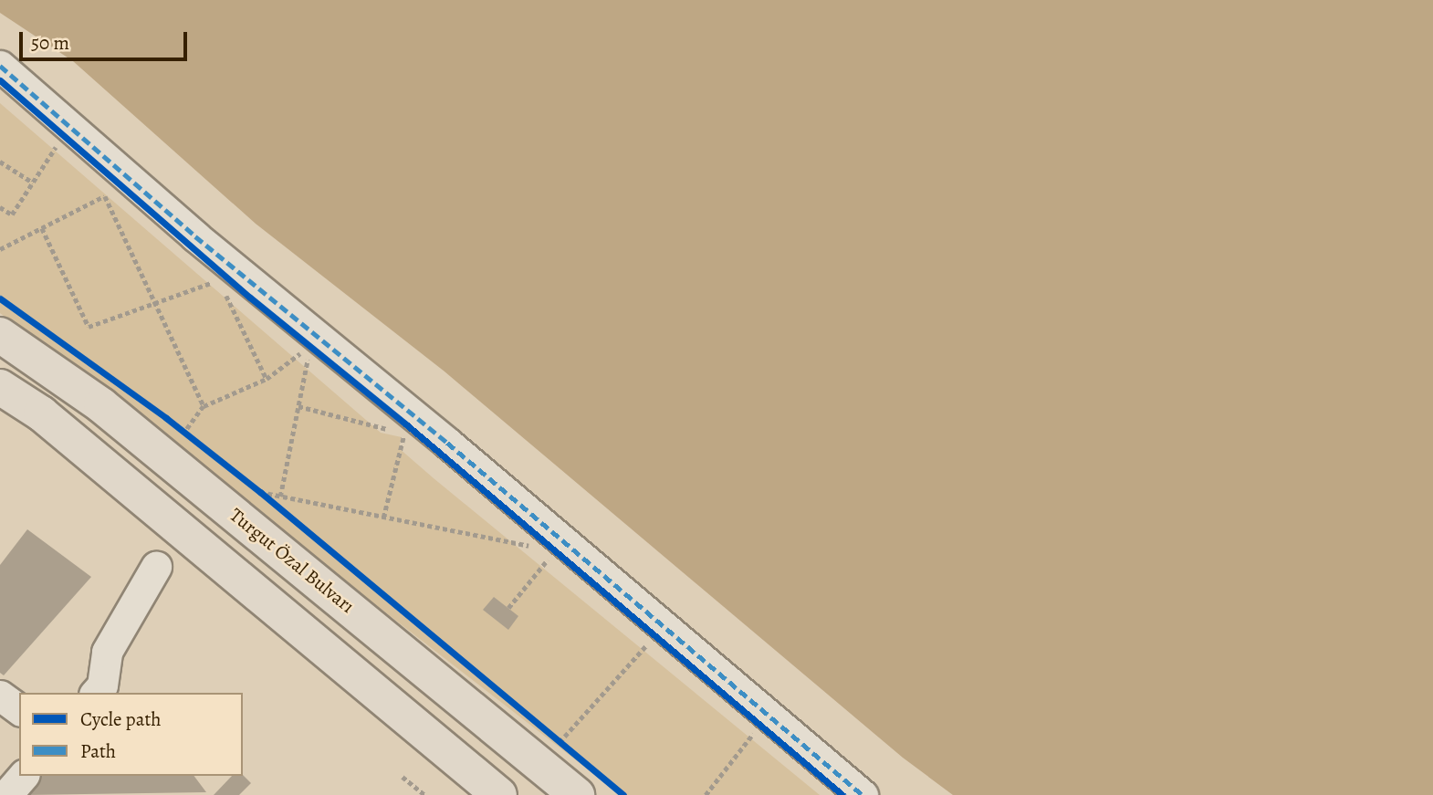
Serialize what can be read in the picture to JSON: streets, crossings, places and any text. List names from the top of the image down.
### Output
{
  "streets": {
    "highway": ["Turgut Özal Bulvarı"]
  },
  "legend": ["Cycle path", "Path"],
  "scale_bar": "50 m"
}
